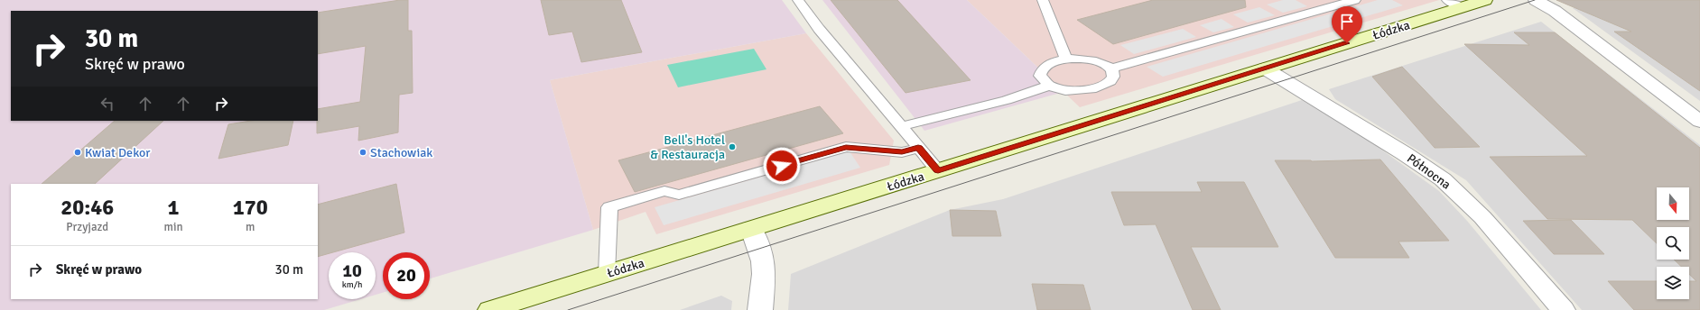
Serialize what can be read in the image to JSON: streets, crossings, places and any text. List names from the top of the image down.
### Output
{
  "streets": {
    "main road": ["Łódzka"],
    "street": ["Północna"]
  },
  "crossings": [
    ["Łódzka", "Północna"]
  ],
  "places": ["Bell's Hotel & Restauracja", "Kwiat Dekor", "Stachowiak"],
  "north": "bottom",
  "page": {
    "turn": ["30 m", "Skręć w prawo"],
    "eta": [
      "20:46",
      "Przyjazd",
      "1",
      "min",
      "170",
      "m"
    ],
    "list": [
      {
        "name": "Skręć w prawo",
        "value": "30 m"
      }
    ],
    "speed": "10 km/h",
    "limit": "20"
  }
}
